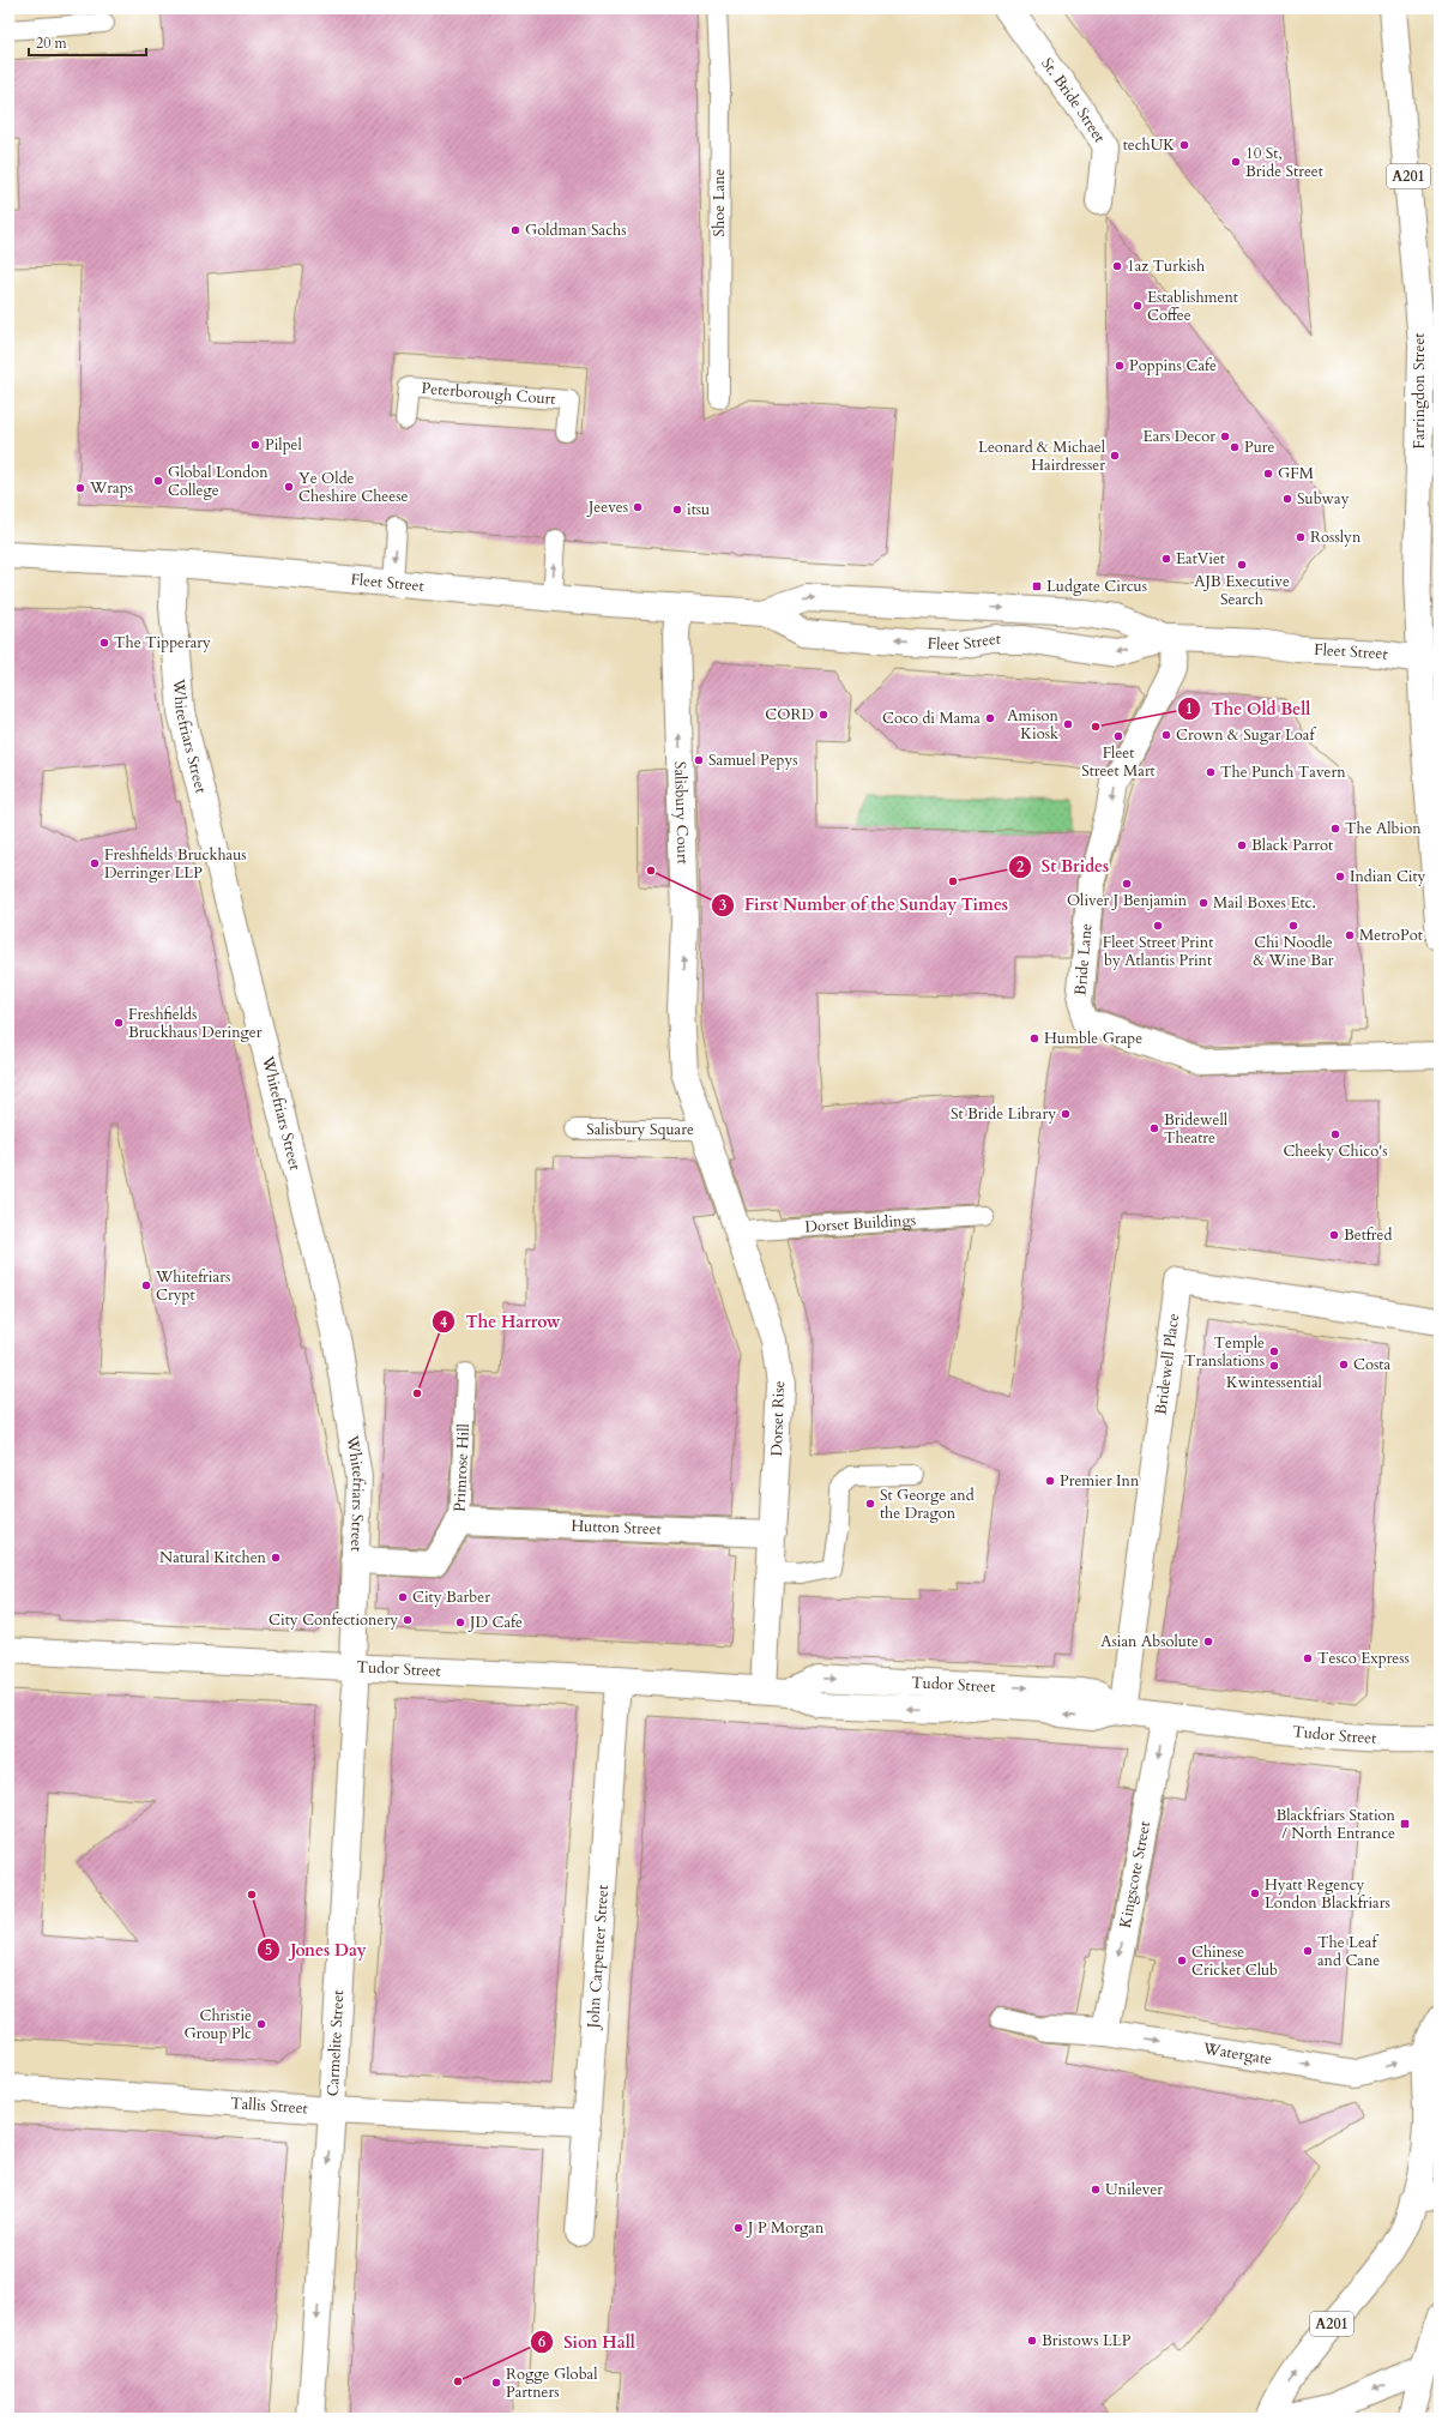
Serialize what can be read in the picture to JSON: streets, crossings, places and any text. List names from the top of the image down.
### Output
{
  "streets": {
    "street": [
      "St. Bride Street",
      "A201",
      "Farringdon Street",
      "Fleet Street",
      "Whitefriars Street",
      "Salisbury Court",
      "Bride Lane",
      "Bridewell Place",
      "Dorset Rise",
      "Primrose Hill",
      "Hutton Street",
      "Tudor Street",
      "Kingscote Street",
      "John Carpenter Street",
      "Carmelite Street",
      "Watergate",
      "Tallis Street"
    ],
    "lane": [
      "Shoe Lane",
      "Peterborough Court",
      "Salisbury Square",
      "Dorset Buildings"
    ]
  },
  "crossings": [
    ["A201", "Farringdon Street"],
    ["A201", "Fleet Street"],
    ["A201", "Watergate"],
    ["Farringdon Street", "Fleet Street"],
    ["Fleet Street", "Whitefriars Street"],
    ["Fleet Street", "Salisbury Court"],
    ["Fleet Street", "Bride Lane"],
    ["Whitefriars Street", "Primrose Hill"],
    ["Whitefriars Street", "Tudor Street"],
    ["Whitefriars Street", "Carmelite Street"],
    ["Salisbury Court", "Salisbury Square"],
    ["Salisbury Court", "Dorset Rise"],
    ["Salisbury Square", "Dorset Rise"],
    ["Dorset Buildings", "Dorset Rise"],
    ["Bridewell Place", "Tudor Street"],
    ["Dorset Rise", "Hutton Street"],
    ["Dorset Rise", "Tudor Street"],
    ["Primrose Hill", "Hutton Street"],
    ["Tudor Street", "Kingscote Street"],
    ["Tudor Street", "John Carpenter Street"],
    ["Tudor Street", "Carmelite Street"],
    ["Kingscote Street", "Watergate"],
    ["John Carpenter Street", "Tallis Street"],
    ["Carmelite Street", "Tallis Street"]
  ],
  "one_way": [
    "Salisbury Court",
    "Kingscote Street",
    "Carmelite Street",
    "Watergate"
  ],
  "places": {
    "other": [
      "techUK",
      "10 St, Bride Street",
      "Goldman Sachs",
      "1az Turkish",
      "Establishment Coffee",
      "Poppins Cafe",
      "Ears Decor",
      "Pilpel",
      "Pure",
      "Leonard & Michael Hairdresser",
      "GFM",
      "Global London College",
      "Ye Olde Cheshire Cheese",
      "Wraps",
      "Subway",
      "Jeeves",
      "itsu",
      "Rosslyn",
      "EatViet",
      "AJB Executive Search",
      "The Tipperary",
      "CORD",
      "Coco di Mama",
      "Amison Kiosk",
      "The Old Bell",
      "Crown & Sugar Loaf",
      "Fleet Street Mart",
      "Samuel Pepys",
      "The Punch Tavern",
      "The Albion",
      "Black Parrot",
      "Freshfields Bruckhaus Derringer LLP",
      "First Number of the Sunday Times",
      "Indian City",
      "St Brides",
      "Oliver J Benjamin",
      "Mail Boxes Etc.",
      "Fleet Street Print by Atlantis Print",
      "Chi Noodle & Wine Bar",
      "MetroPot",
      "Freshfields Bruckhaus Deringer",
      "Humble Grape",
      "St Bride Library",
      "Bridewell Theatre",
      "Cheeky Chico's",
      "Betfred",
      "Whitefriars Crypt",
      "Temple Translations",
      "Costa",
      "Kwintessential",
      "The Harrow",
      "Premier Inn",
      "St George and the Dragon",
      "Natural Kitchen",
      "City Barber",
      "City Confectionery",
      "JD Cafe",
      "Asian Absolute",
      "Tesco Express",
      "Hyatt Regency London Blackfriars",
      "Jones Day",
      "The Leaf and Cane",
      "Chinese Cricket Club",
      "Christie Group Plc",
      "Unilever",
      "J P Morgan",
      "Bristows LLP",
      "Sion Hall",
      "Rogge Global Partners"
    ],
    "transit": ["Ludgate Circus", "Blackfriars Station / North Entrance"]
  },
  "scale_bar": "20 m"
}
